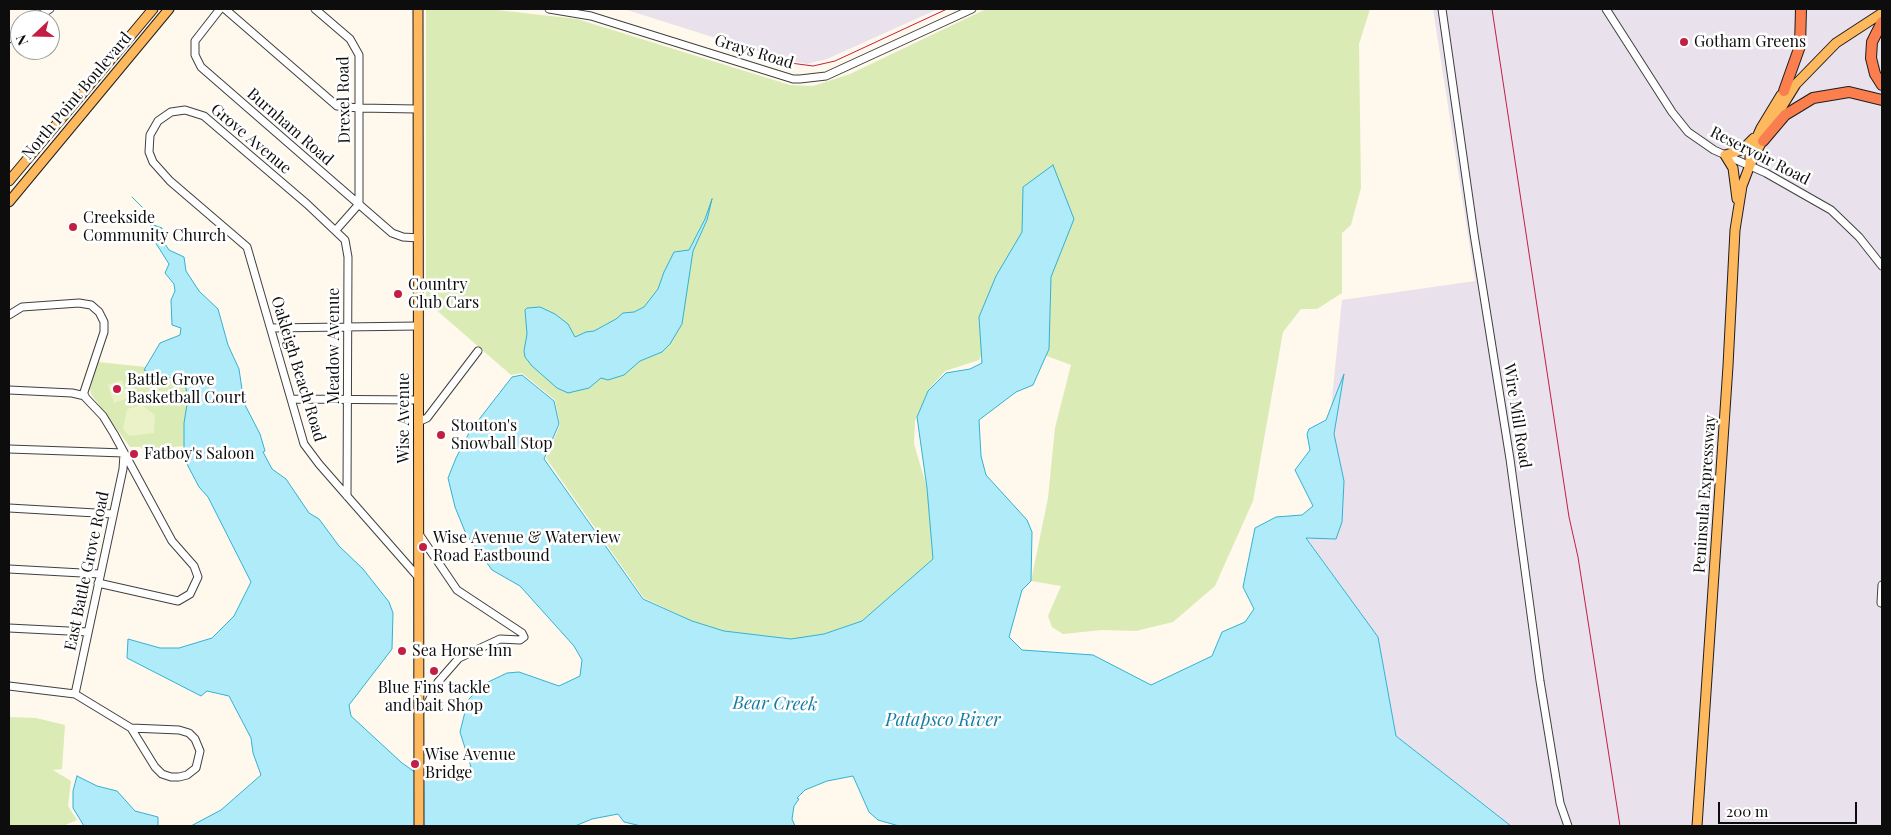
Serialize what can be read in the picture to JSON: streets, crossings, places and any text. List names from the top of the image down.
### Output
{
  "streets": {
    "main road": ["North Point Boulevard", "Wise Avenue", "Peninsula Expressway"],
    "street": [
      "Grays Road",
      "Drexel Road",
      "Burnham Road",
      "Grove Avenue",
      "Reservoir Road",
      "Meadow Avenue",
      "Oakleigh Beach Road",
      "Wire Mill Road",
      "East Battle Grove Road"
    ]
  },
  "crossings": [
    ["Drexel Road", "Burnham Road"],
    ["Burnham Road", "Wise Avenue"],
    ["Grove Avenue", "Meadow Avenue"],
    ["Grove Avenue", "Oakleigh Beach Road"],
    ["Reservoir Road", "Peninsula Expressway"],
    ["Meadow Avenue", "Oakleigh Beach Road"],
    ["Oakleigh Beach Road", "Wise Avenue"]
  ],
  "water": ["Bear Creek", "Patapsco River"],
  "places": [
    "Gotham Greens",
    "Creekside Community Church",
    "Country Club Cars",
    "Battle Grove Basketball Court",
    "Stouton's Snowball Stop",
    "Fatboy's Saloon",
    "Wise Avenue & Waterview Road Eastbound",
    "Sea Horse Inn",
    "Blue Fins tackle and bait Shop",
    "Wise Avenue Bridge"
  ],
  "scale_bar": "200 m",
  "north": "left"
}
